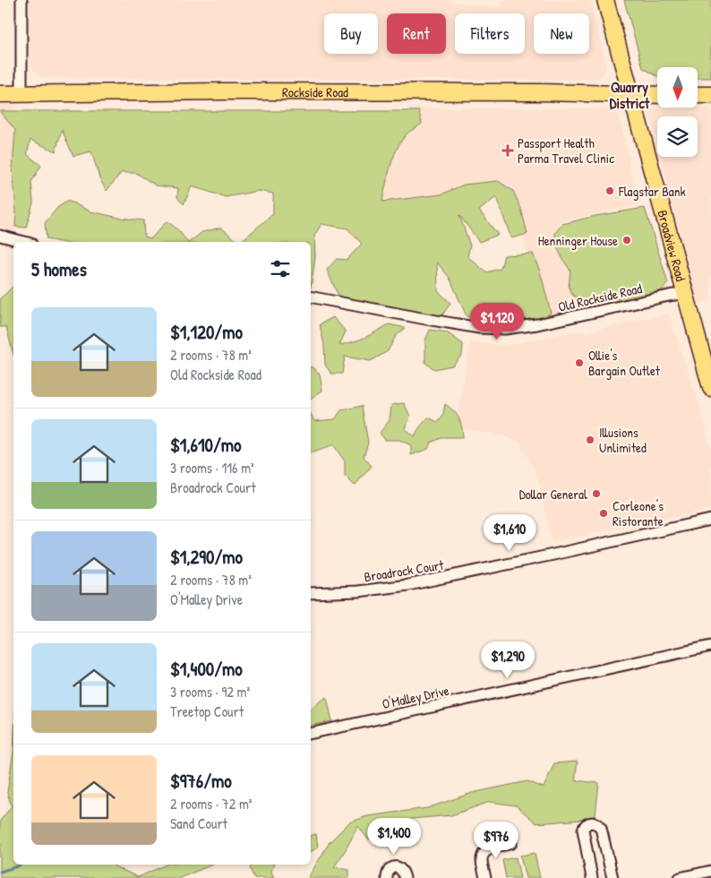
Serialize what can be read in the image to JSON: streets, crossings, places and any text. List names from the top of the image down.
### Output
{
  "streets": {
    "main road": ["Rockside Road", "Broadview Road"],
    "street": ["Old Rockside Road", "Broadrock Court", "O'Malley Drive"]
  },
  "crossings": [
    ["Rockside Road", "Broadview Road"],
    ["Broadview Road", "Old Rockside Road"]
  ],
  "districts": ["Quarry District"],
  "places": {
    "health": ["Passport Health Parma Travel Clinic"],
    "other": [
      "Flagstar Bank",
      "Henninger House",
      "Ollie's Bargain Outlet",
      "Illusions Unlimited",
      "Dollar General",
      "Corleone's Ristorante"
    ]
  },
  "north": "bottom",
  "page": {
    "chip": [
      "Buy",
      "Rent",
      "Filters",
      "New"
    ],
    "heading": "5 homes",
    "list": [
      {
        "name": "$1,120/mo",
        "note": "2 rooms · 78 m² · Old Rockside Road"
      },
      {
        "name": "$1,610/mo",
        "note": "3 rooms · 116 m² · Broadrock Court"
      },
      {
        "name": "$1,290/mo",
        "note": "2 rooms · 78 m² · O'Malley Drive"
      },
      {
        "name": "$1,400/mo",
        "note": "3 rooms · 92 m² · Treetop Court"
      },
      {
        "name": "$976/mo",
        "note": "2 rooms · 72 m² · Sand Court"
      }
    ],
    "price": [
      "$1,120",
      "$1,610",
      "$1,290",
      "$1,400",
      "$976"
    ]
  }
}
